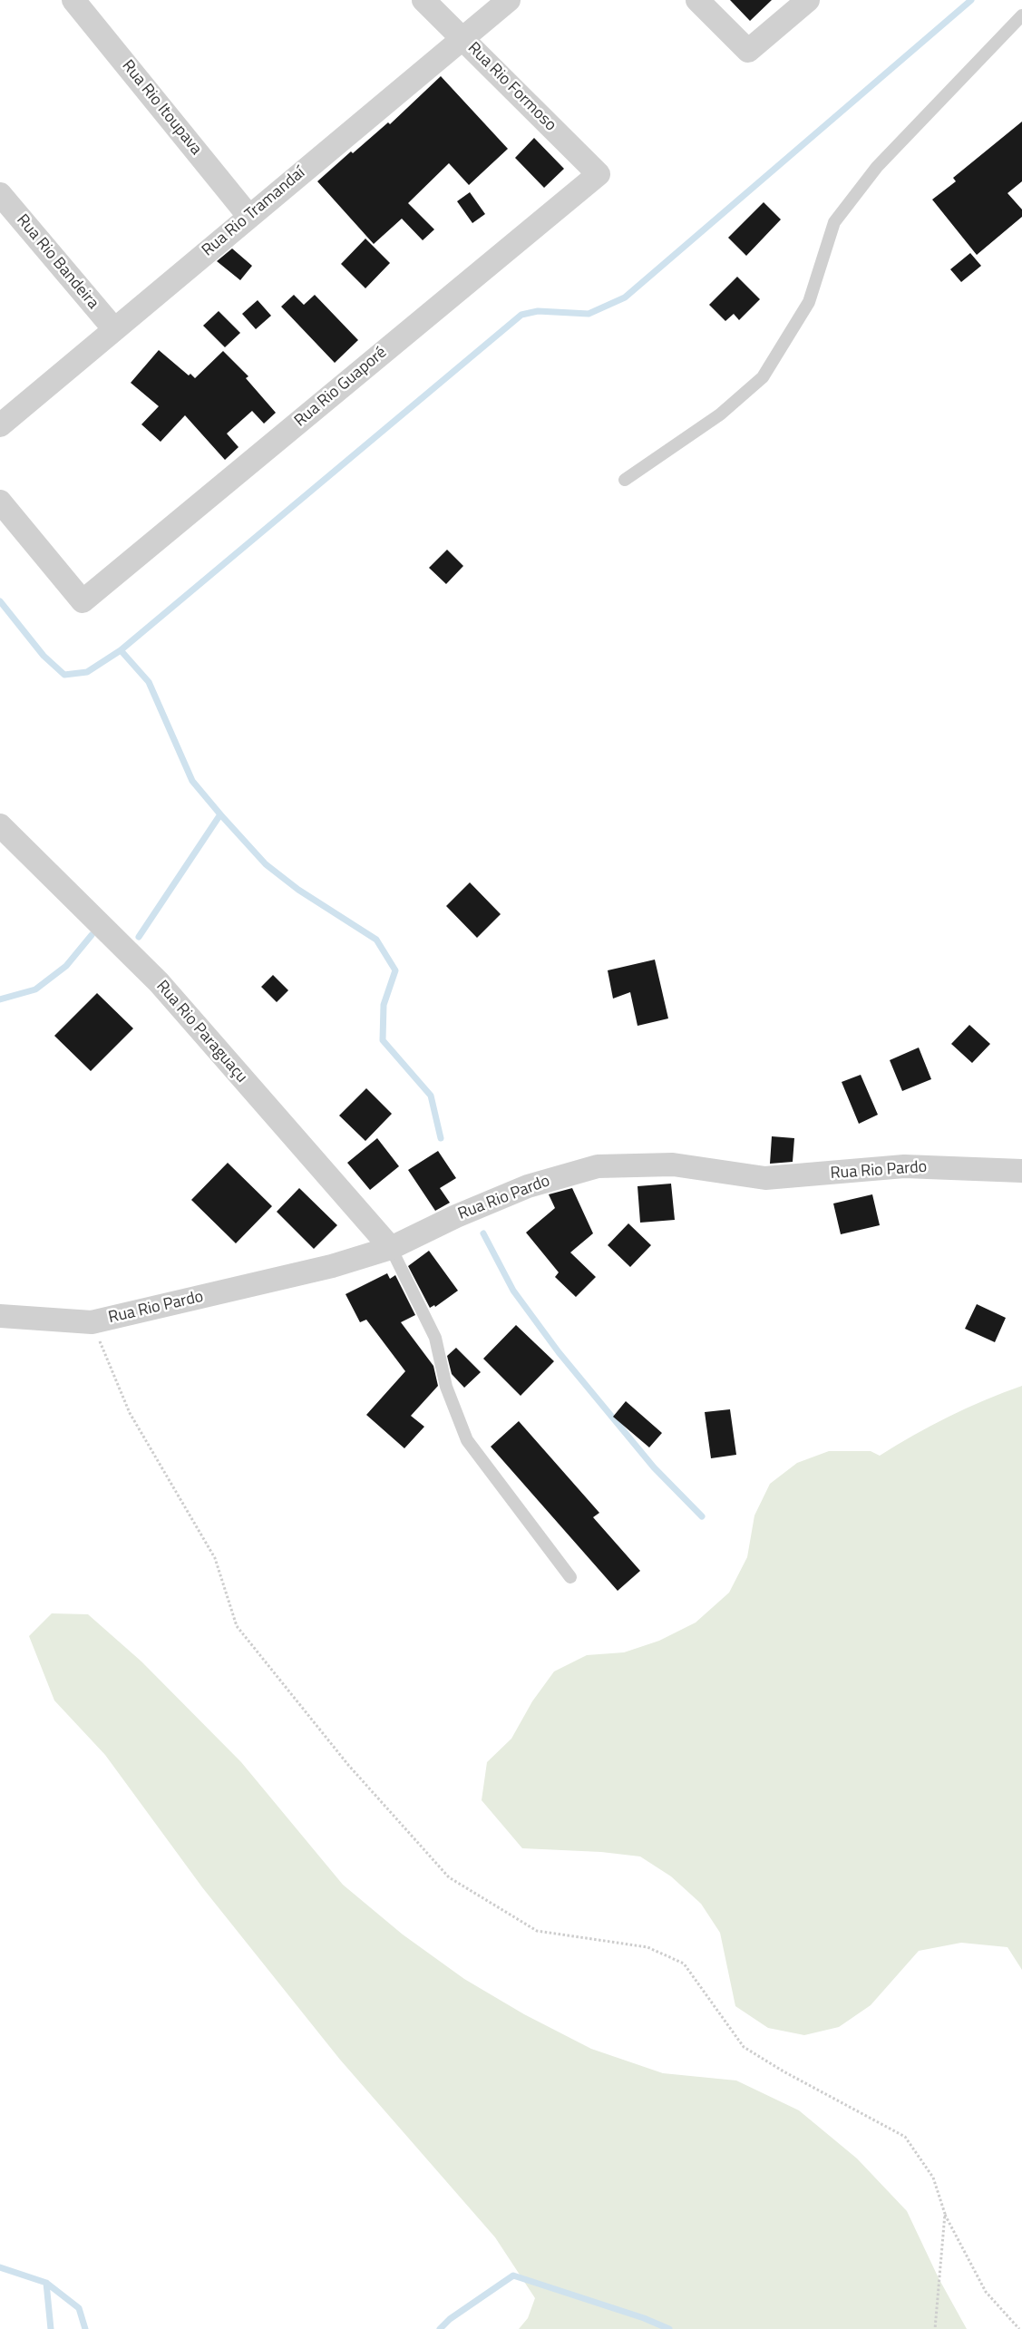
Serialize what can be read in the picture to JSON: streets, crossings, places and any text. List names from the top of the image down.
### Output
{
  "streets": {
    "street": [
      "Rua Rio Formoso",
      "Rua Rio Itoupava",
      "Rua Rio Tramandaí",
      "Rua Rio Bandeira",
      "Rua Rio Guaporé",
      "Rua Rio Paraguaçu",
      "Rua Rio Pardo"
    ]
  },
  "crossings": [
    ["Rua Rio Formoso", "Rua Rio Tramandaí"],
    ["Rua Rio Formoso", "Rua Rio Guaporé"],
    ["Rua Rio Itoupava", "Rua Rio Tramandaí"],
    ["Rua Rio Tramandaí", "Rua Rio Bandeira"],
    ["Rua Rio Paraguaçu", "Rua Rio Pardo"]
  ]
}
